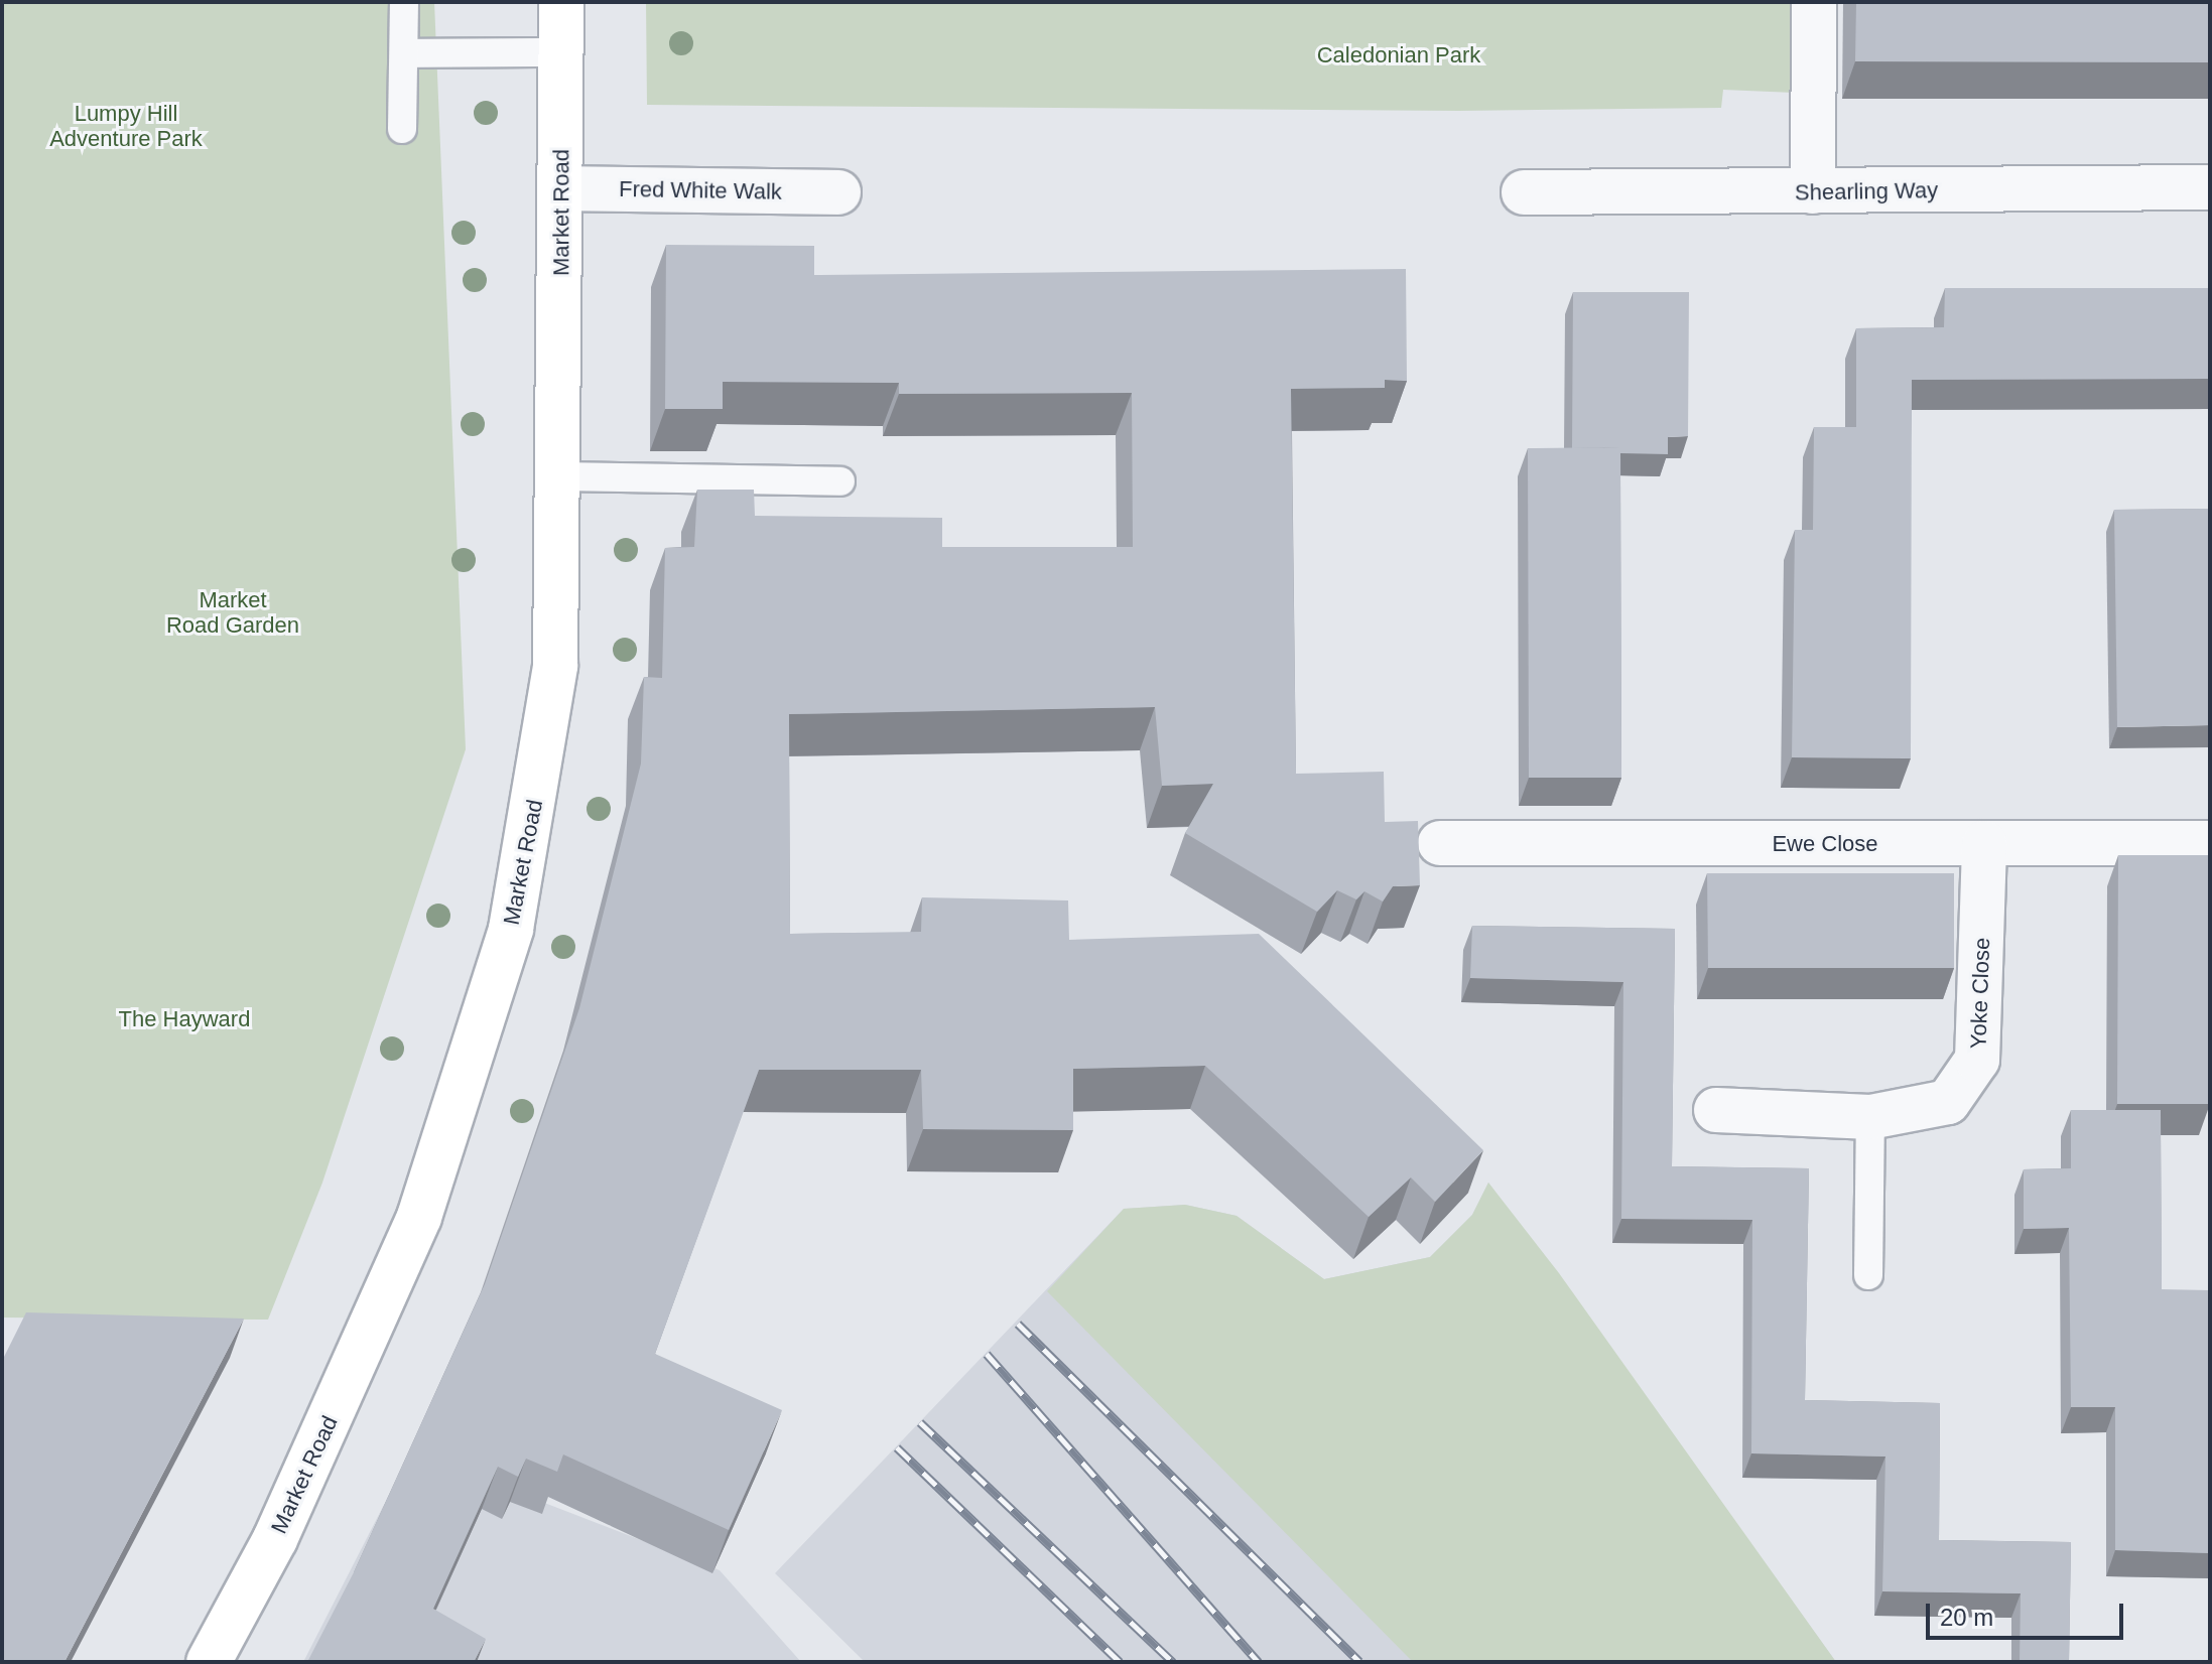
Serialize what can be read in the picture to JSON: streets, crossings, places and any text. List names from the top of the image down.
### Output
{
  "streets": {
    "street": [
      "Fred White Walk",
      "Shearling Way",
      "Market Road",
      "Ewe Close",
      "Yoke Close"
    ]
  },
  "crossings": [
    ["Fred White Walk", "Market Road"],
    ["Ewe Close", "Yoke Close"]
  ],
  "parks": [
    "Caledonian Park",
    "Lumpy Hill Adventure Park",
    "Market Road Garden",
    "The Hayward"
  ],
  "scale_bar": "20 m"
}
